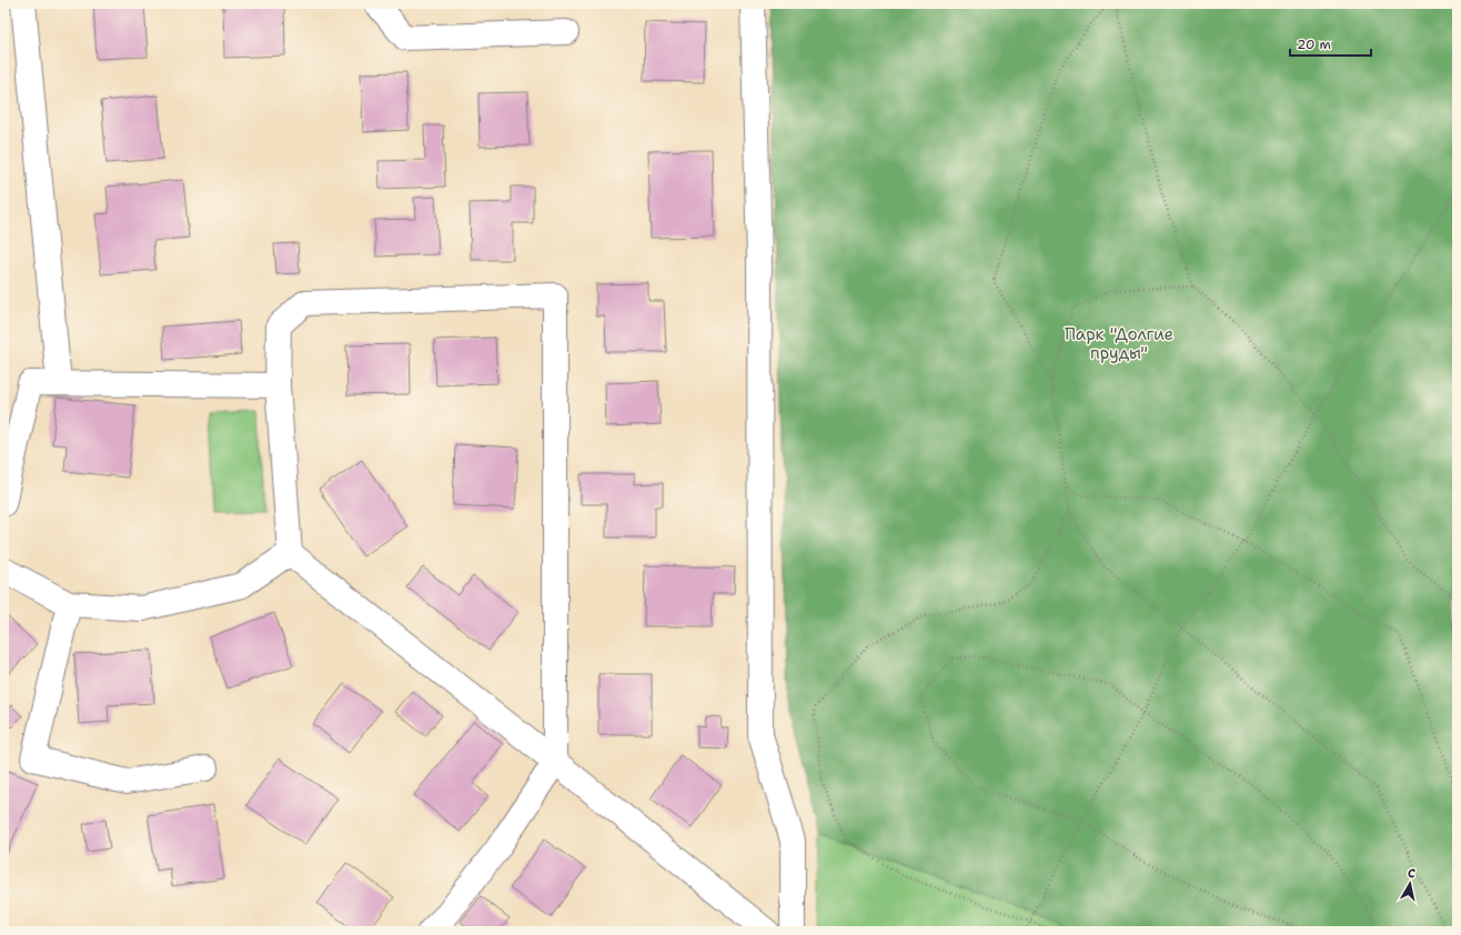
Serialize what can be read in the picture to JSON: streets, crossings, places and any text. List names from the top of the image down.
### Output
{
  "parks": ["Парк \"Долгие пруды\""],
  "scale_bar": "20 m",
  "north": "top"
}
